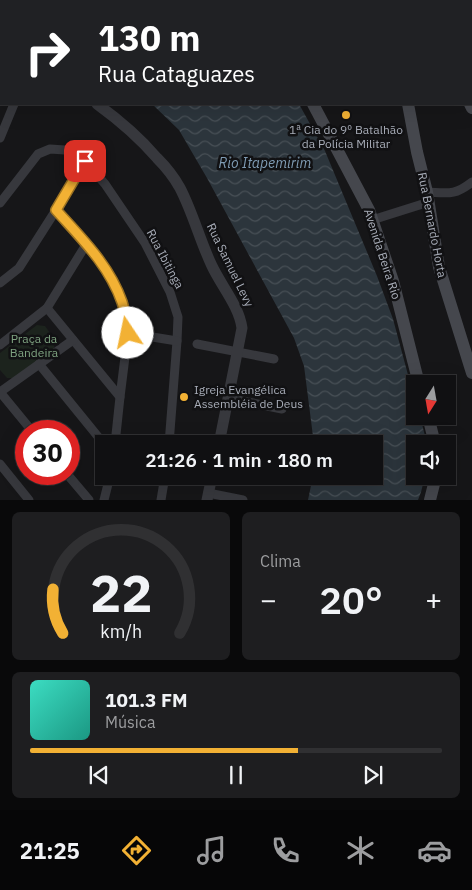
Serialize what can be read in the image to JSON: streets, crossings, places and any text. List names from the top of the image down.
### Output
{
  "streets": {
    "main road": ["Rua Bernardo Horta", "Avenida Beira Rio"],
    "street": ["Rua Ibitinga", "Rua Samuel Levy"]
  },
  "water": ["Rio Itapemirim"],
  "parks": ["Praça da Bandeira"],
  "places": ["1ª Cia do 9º Batalhão da Polícia Militar", "Igreja Evangélica Assembléia de Deus"],
  "north": "bottom",
  "page": {
    "turn": ["130 m", "Rua Cataguazes"],
    "limit": "30",
    "trip": "21:26 · 1 min · 180 m",
    "tile": "Clima",
    "heat": ["−", "20°", "+"],
    "song": ["101.3 FM", "Música"],
    "tabs": "21:25",
    "gauge": ["22", "km/h"]
  }
}
